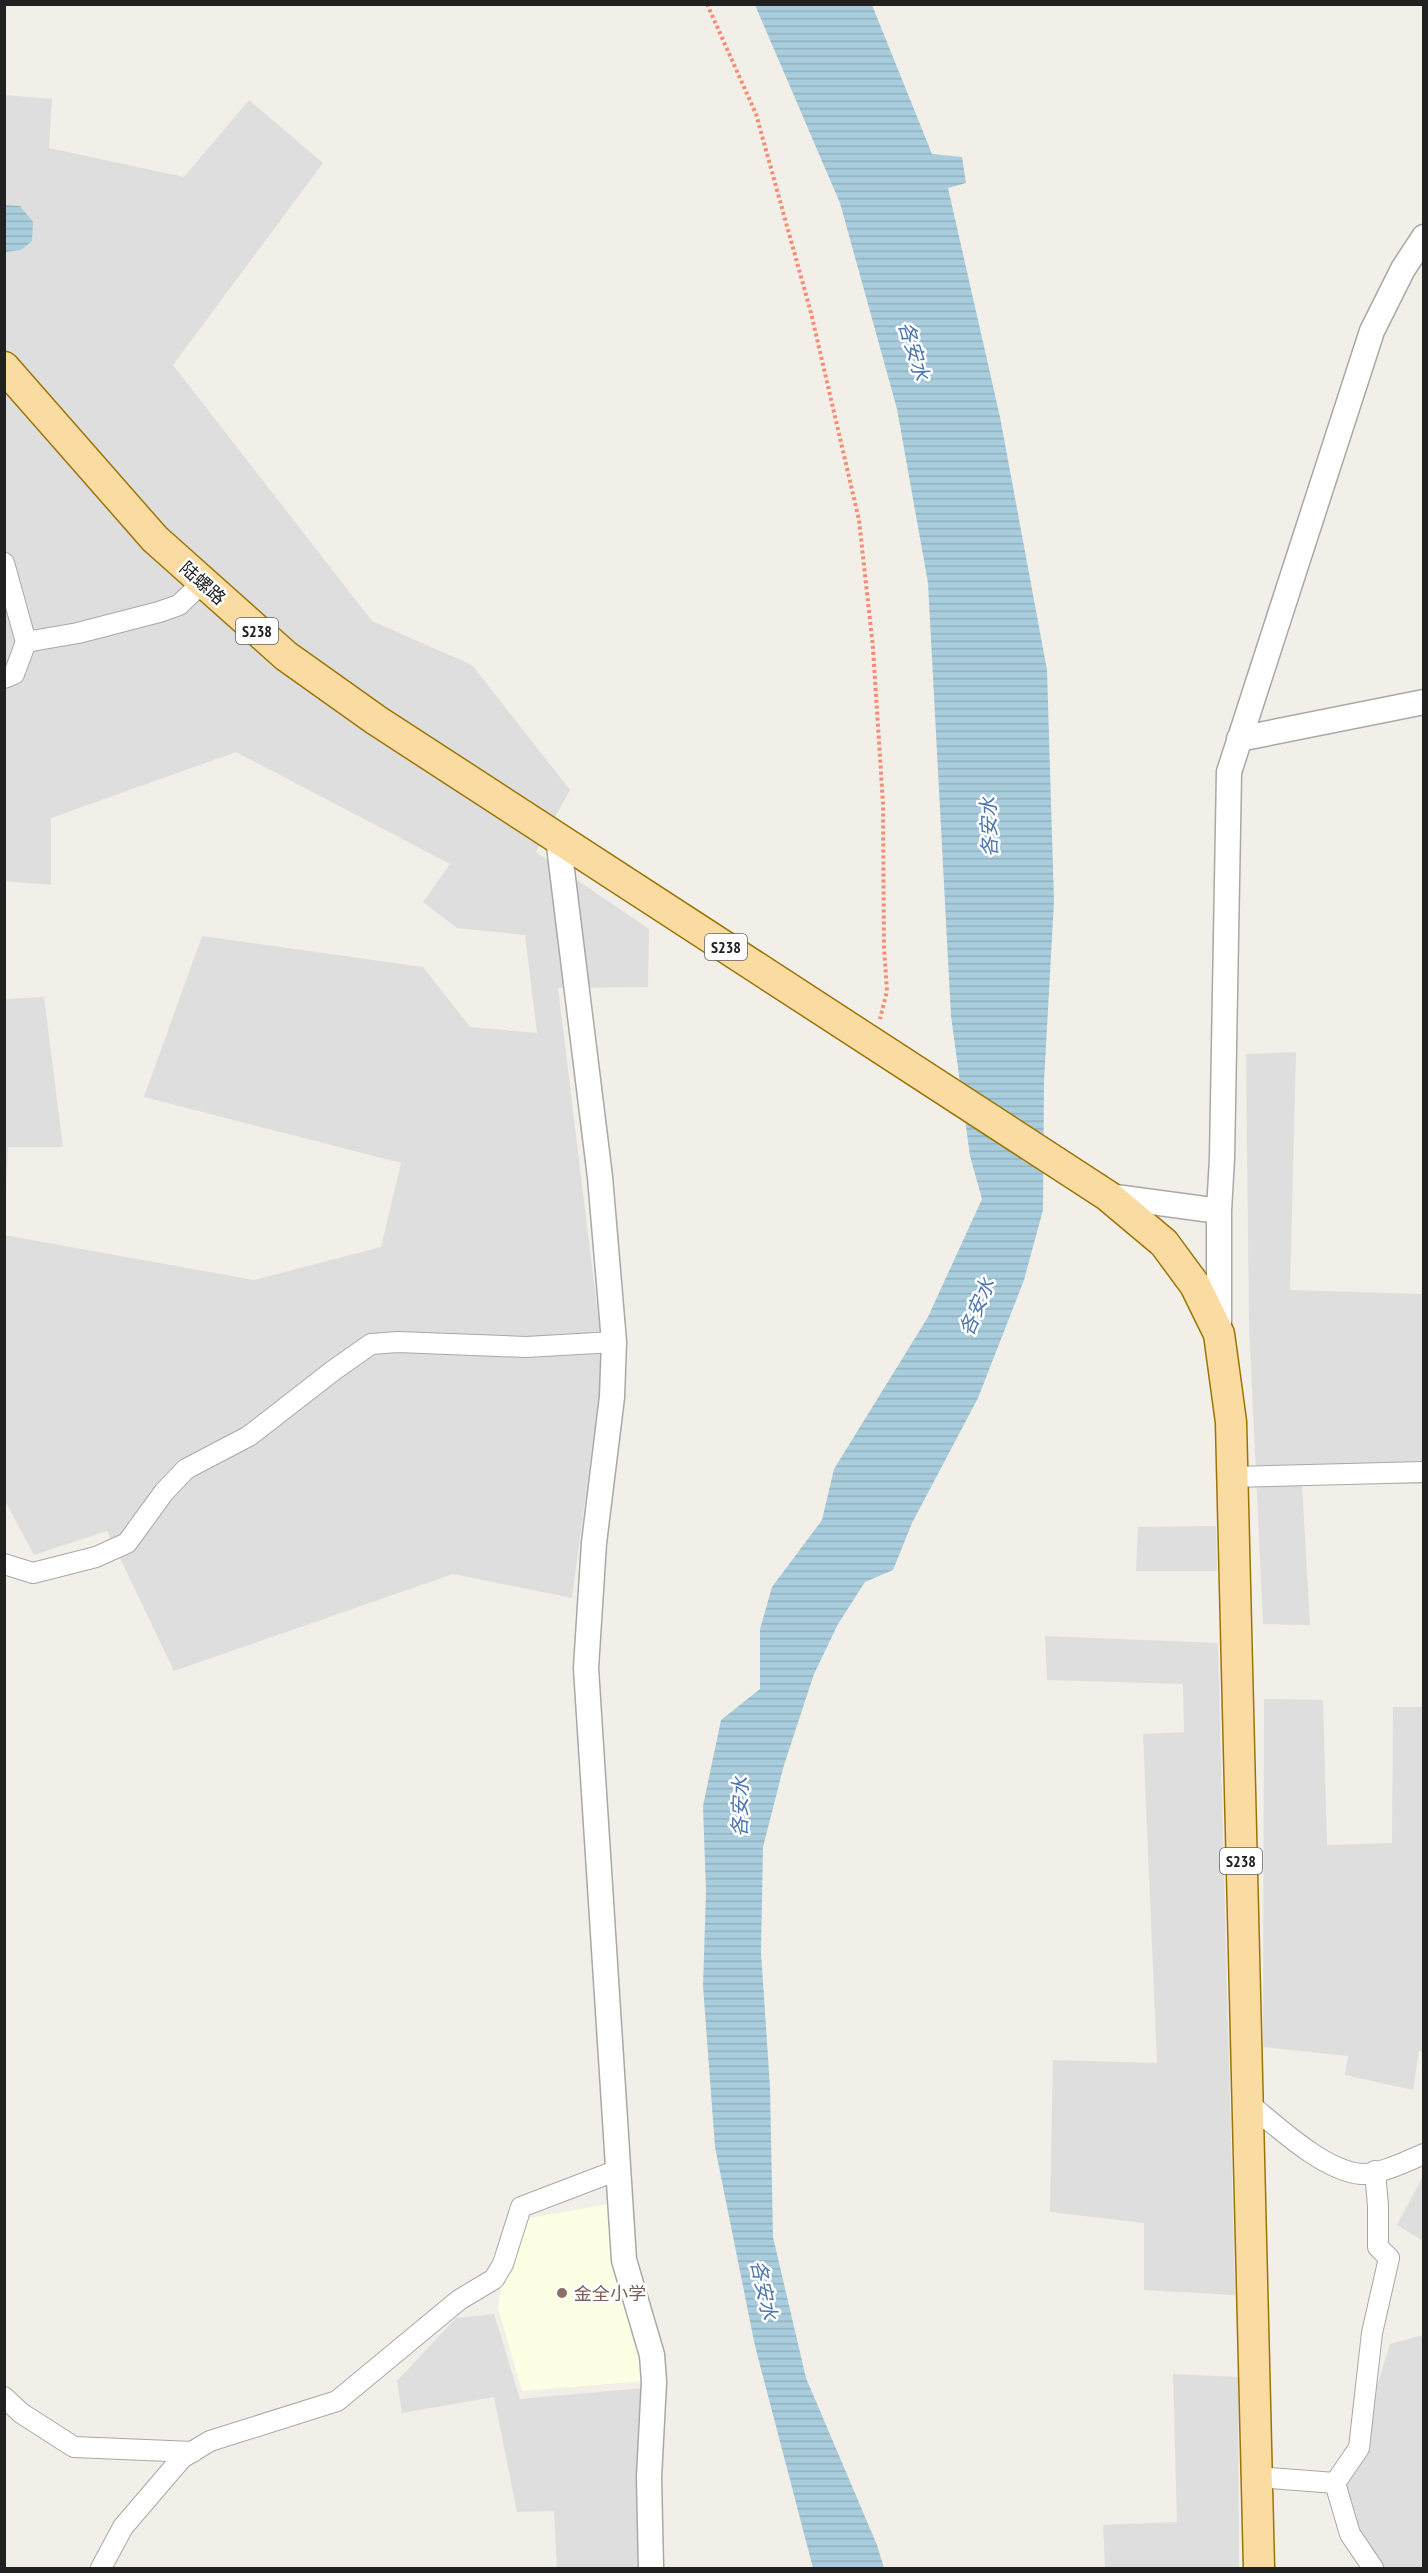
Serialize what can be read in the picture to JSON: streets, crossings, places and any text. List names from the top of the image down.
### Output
{
  "streets": {
    "main road": ["陆螺路", "S238"]
  },
  "crossings": [
    ["陆螺路", "S238"]
  ],
  "water": ["各安水"],
  "places": ["金全小学"]
}
